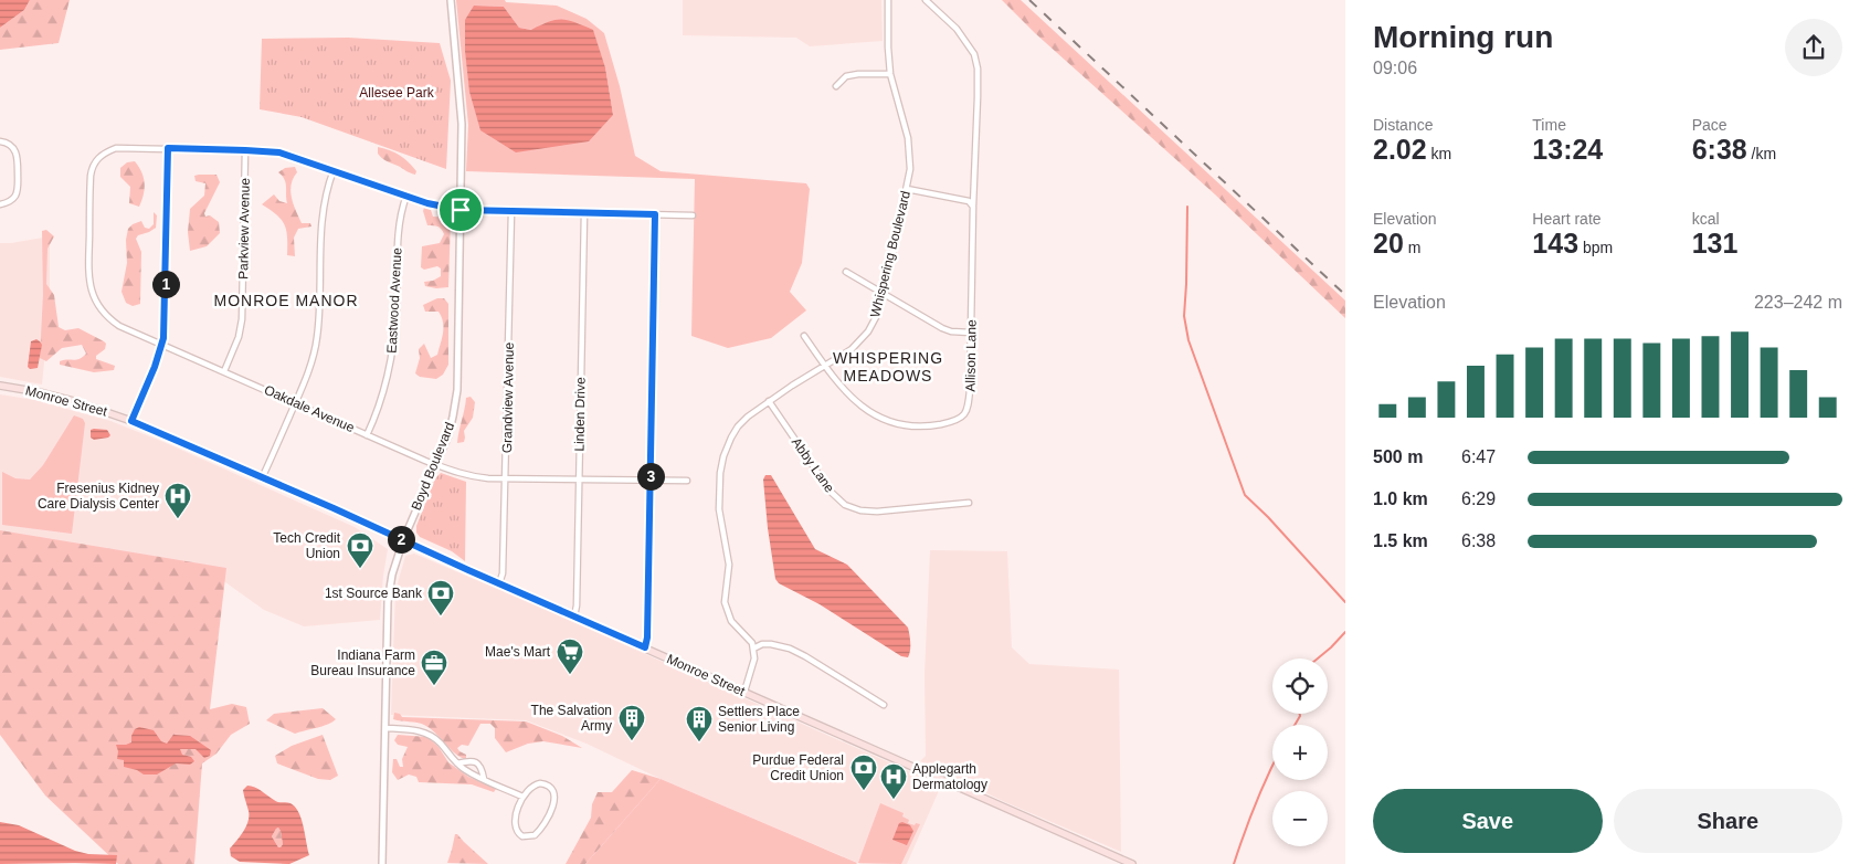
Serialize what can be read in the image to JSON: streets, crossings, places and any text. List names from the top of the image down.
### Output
{
  "streets": {
    "main road": ["Monroe Street"],
    "street": [
      "Parkview Avenue",
      "Whispering Boulevard",
      "Eastwood Avenue",
      "Allison Lane",
      "Grandview Avenue",
      "Oakdale Avenue",
      "Linden Drive",
      "Abby Lane",
      "Boyd Boulevard"
    ]
  },
  "crossings": [
    ["Parkview Avenue", "Oakdale Avenue"],
    ["Whispering Boulevard", "Allison Lane"],
    ["Whispering Boulevard", "Abby Lane"],
    ["Eastwood Avenue", "Oakdale Avenue"],
    ["Grandview Avenue", "Monroe Street"],
    ["Grandview Avenue", "Oakdale Avenue"],
    ["Monroe Street", "Linden Drive"],
    ["Monroe Street", "Boyd Boulevard"],
    ["Oakdale Avenue", "Linden Drive"],
    ["Oakdale Avenue", "Boyd Boulevard"]
  ],
  "districts": ["MONROE MANOR", "WHISPERING MEADOWS"],
  "parks": ["Allesee Park"],
  "places": {
    "hospital": ["Fresenius Kidney Care Dialysis Center", "Applegarth Dermatology"],
    "bank": ["Tech Credit Union", "1st Source Bank", "Purdue Federal Credit Union"],
    "supermarket": ["Mae's Mart"],
    "office": ["Indiana Farm Bureau Insurance"],
    "building": ["The Salvation Army", "Settlers Place Senior Living"]
  },
  "page": {
    "heading": ["Morning run", "09:06"],
    "stats": [
      ["Distance", "2.02 km"],
      ["Time", "13:24"],
      ["Pace", "6:38 /km"],
      ["Elevation", "20 m"],
      ["Heart rate", "143 bpm"],
      ["kcal", "131"]
    ],
    "pins": ["1", "3", "2"],
    "chart": ["Elevation", "223–242 m"],
    "list": [
      {
        "name": "500 m",
        "note": "6:47"
      },
      {
        "name": "1.0 km",
        "note": "6:29"
      },
      {
        "name": "1.5 km",
        "note": "6:38"
      }
    ],
    "map_buttons": ["+", "−"],
    "buttons": ["Save", "Share"]
  }
}
